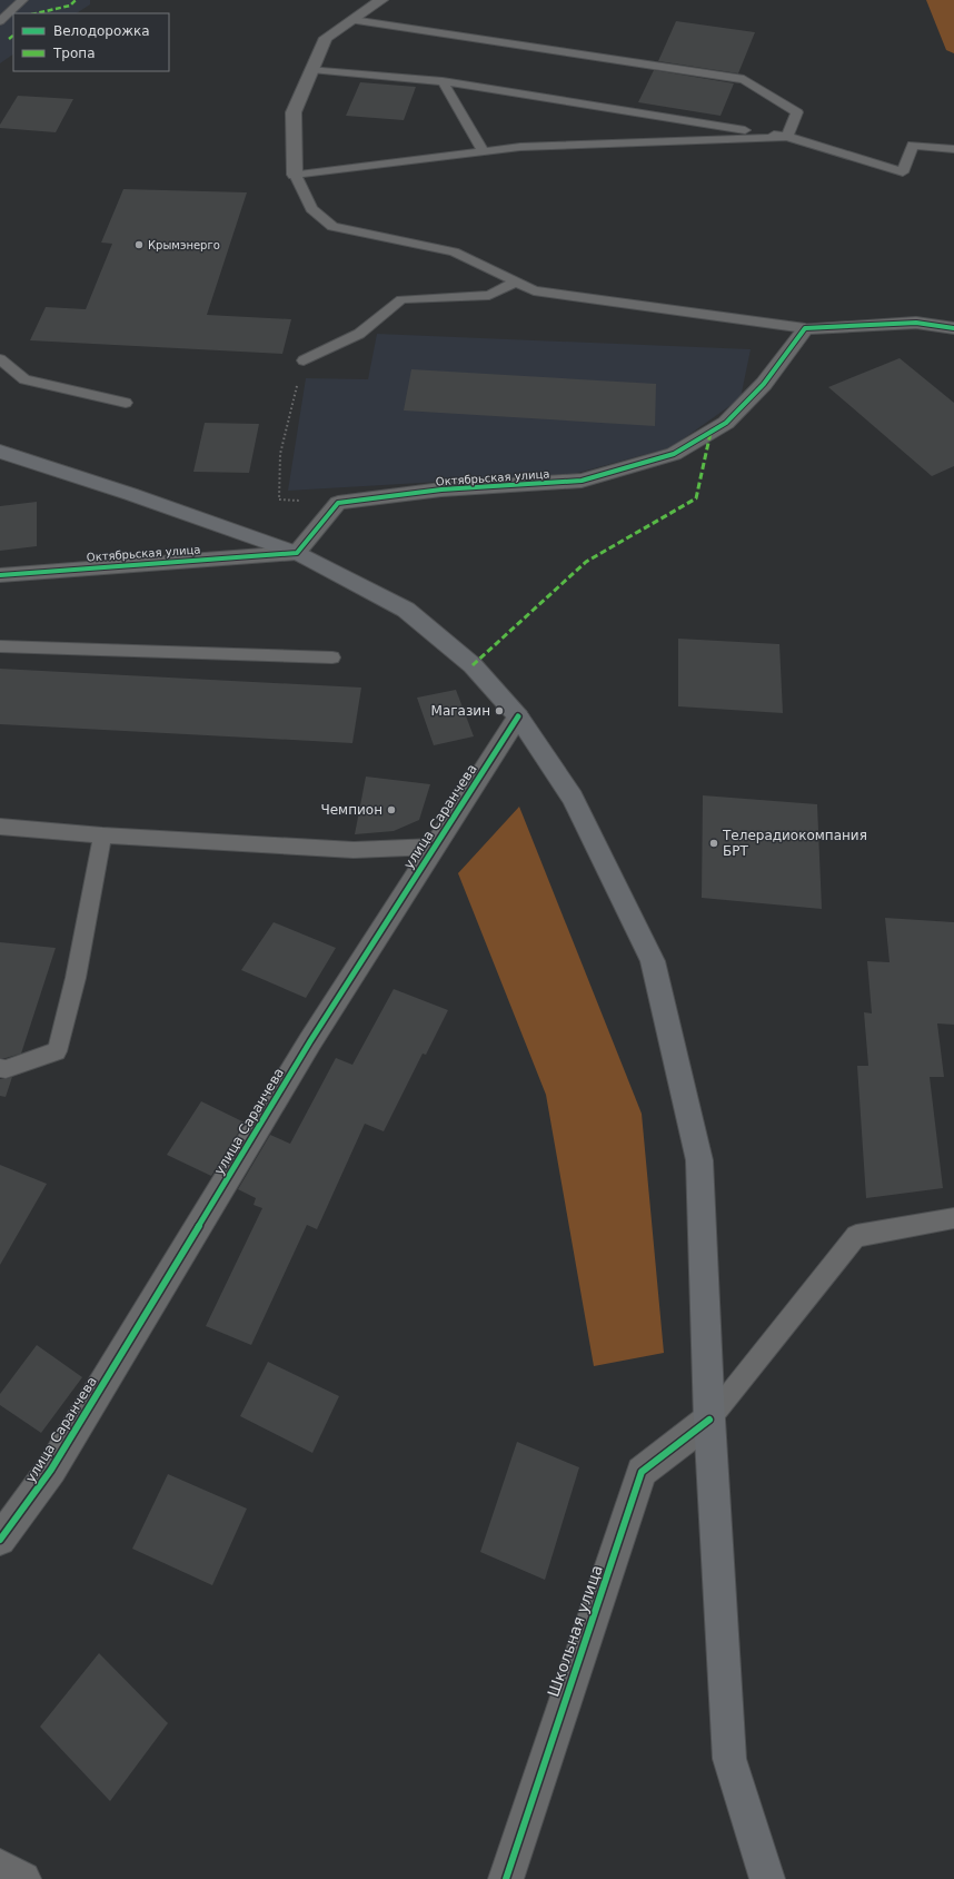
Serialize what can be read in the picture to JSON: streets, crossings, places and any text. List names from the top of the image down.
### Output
{
  "streets": {
    "street": ["Октябрьская улица", "улица Саранчева", "Школьная улица"]
  },
  "places": [
    "Крымэнерго",
    "Магазин",
    "Чемпион",
    "Телерадиокомпания БРТ"
  ],
  "legend": ["Велодорожка", "Тропа"]
}
